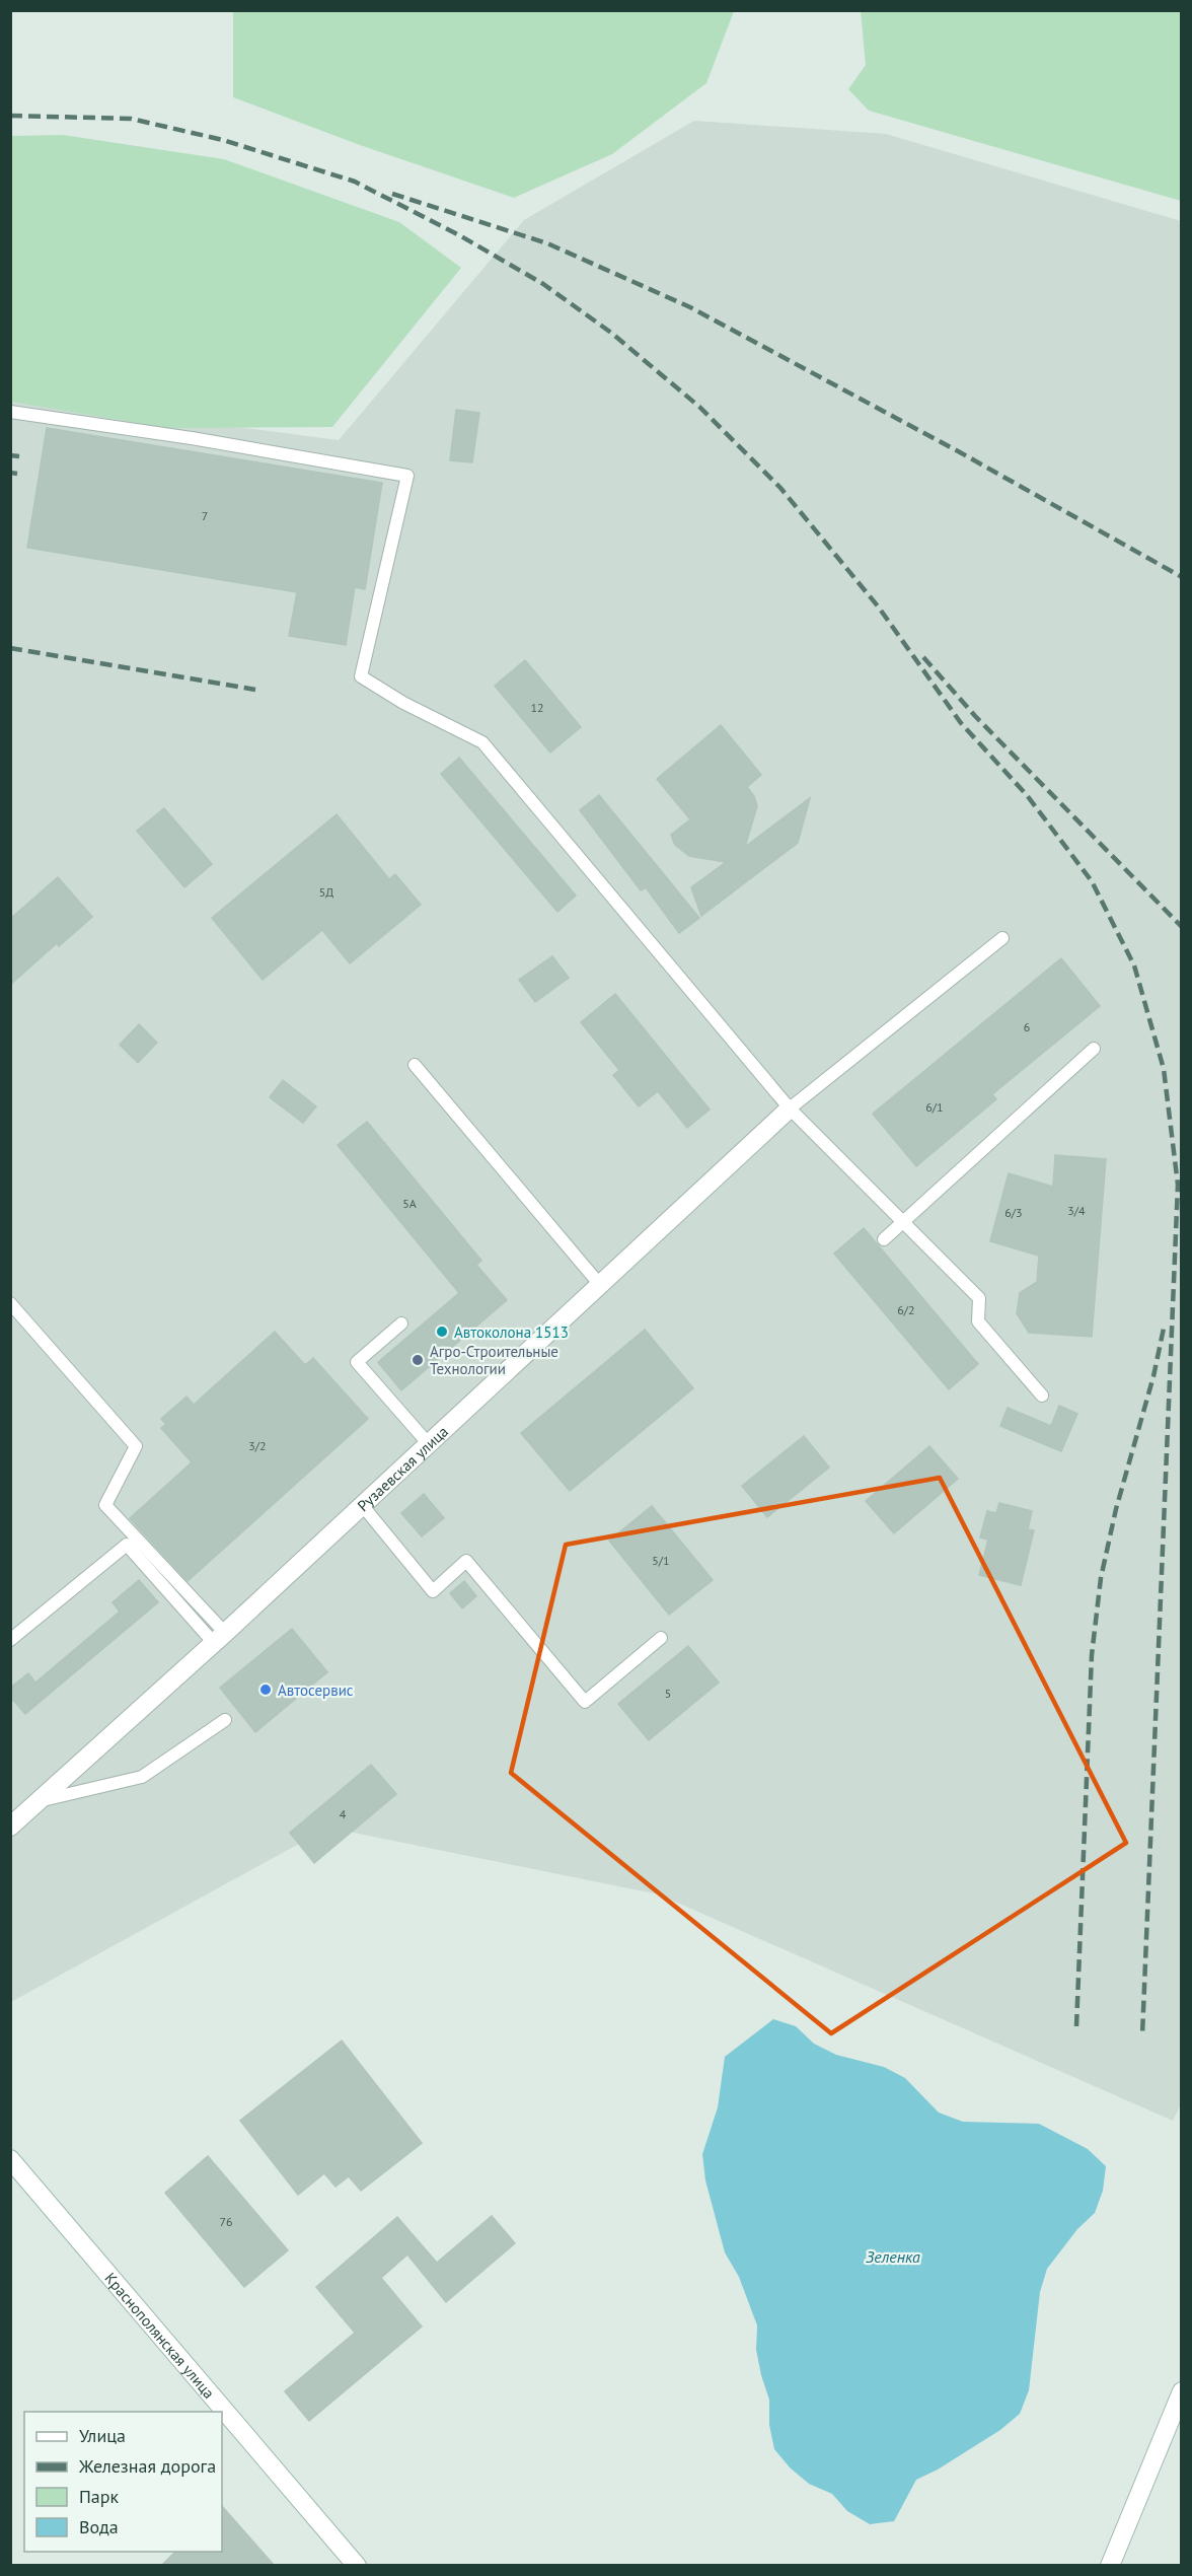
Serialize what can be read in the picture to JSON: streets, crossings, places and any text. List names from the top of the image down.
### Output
{
  "streets": {
    "street": ["Рузаевская улица", "Краснополянская улица"]
  },
  "water": ["Зеленка"],
  "places": ["Автоколона 1513", "Агро-Строительные Технологии", "Автосервис"],
  "house_numbers": [
    "7",
    "12",
    "5Д",
    "6",
    "6/1",
    "5А",
    "3/4",
    "6/3",
    "6/2",
    "3/2",
    "5/1",
    "5",
    "4",
    "76"
  ],
  "legend": [
    "Улица",
    "Железная дорога",
    "Парк",
    "Вода"
  ]
}
